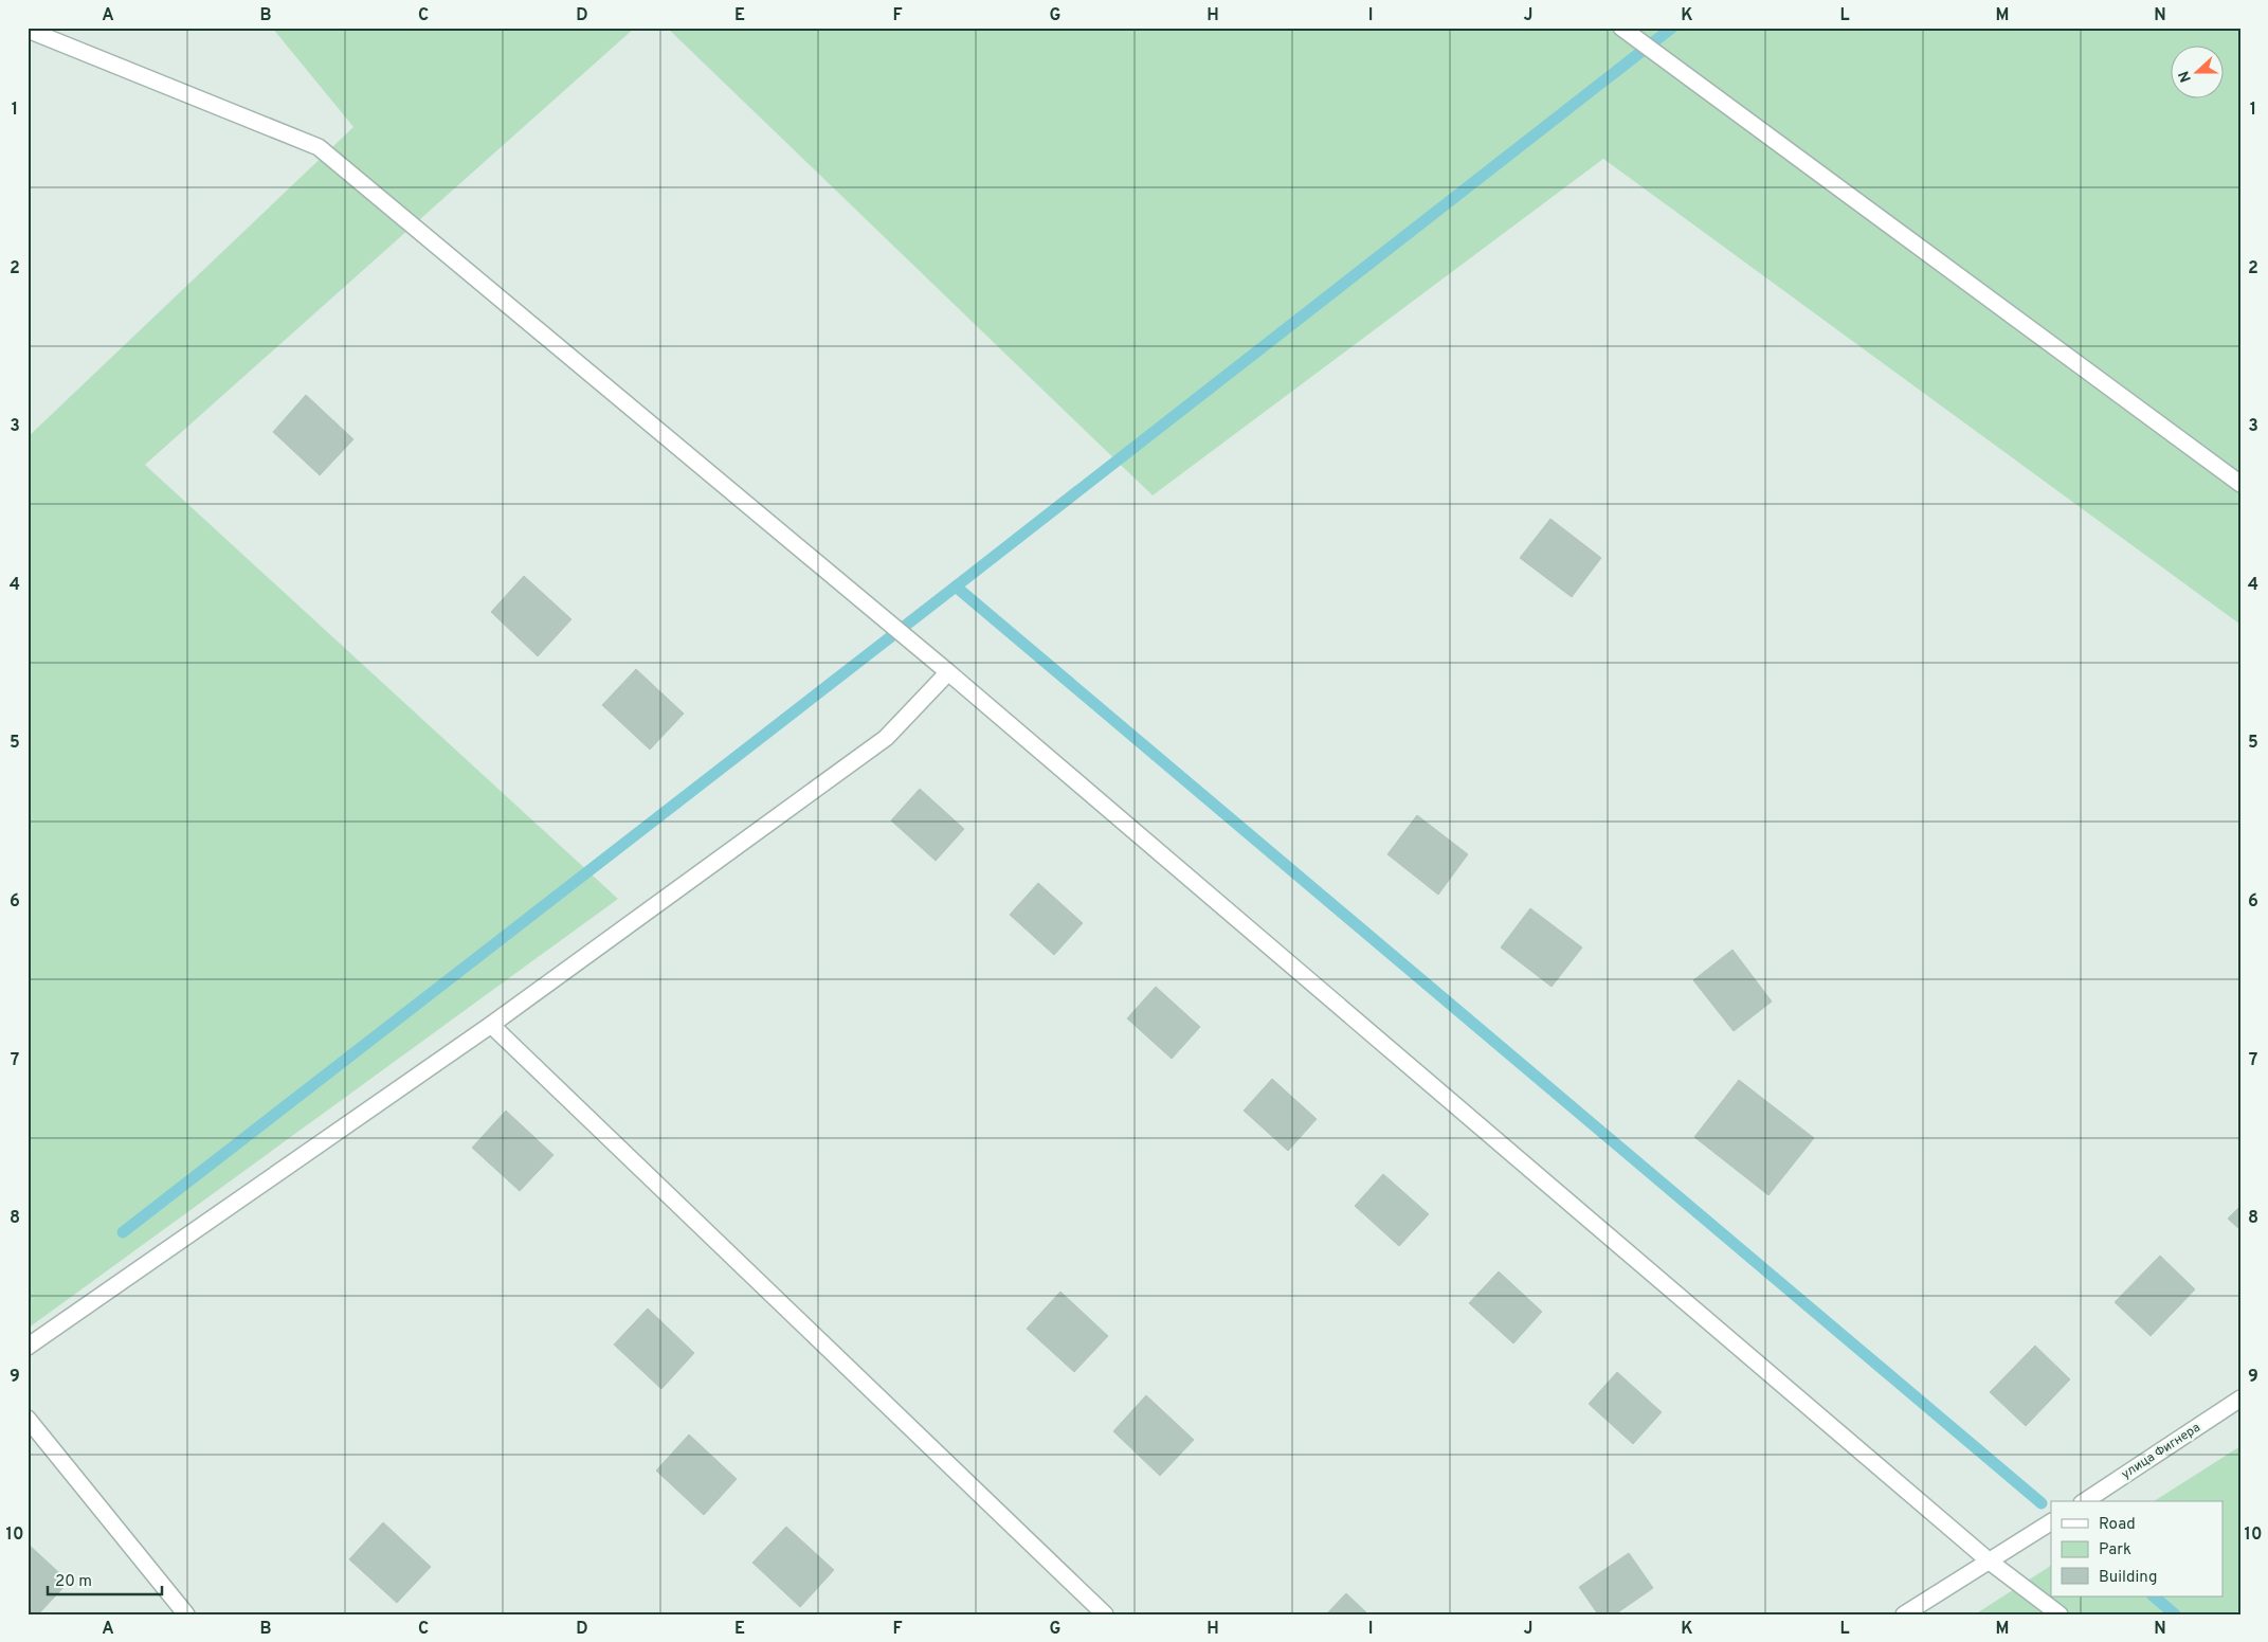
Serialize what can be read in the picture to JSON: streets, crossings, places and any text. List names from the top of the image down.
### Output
{
  "streets": {
    "street": ["улица Фигнера"]
  },
  "legend": ["Road", "Park", "Building"],
  "scale_bar": "20 m",
  "north": "left",
  "grid": {
    "columns": [
      "A",
      "B",
      "C",
      "D",
      "E",
      "F",
      "G",
      "H",
      "I",
      "J",
      "K",
      "L",
      "M",
      "N"
    ],
    "rows": [
      "1",
      "2",
      "3",
      "4",
      "5",
      "6",
      "7",
      "8",
      "9",
      "10"
    ]
  }
}
